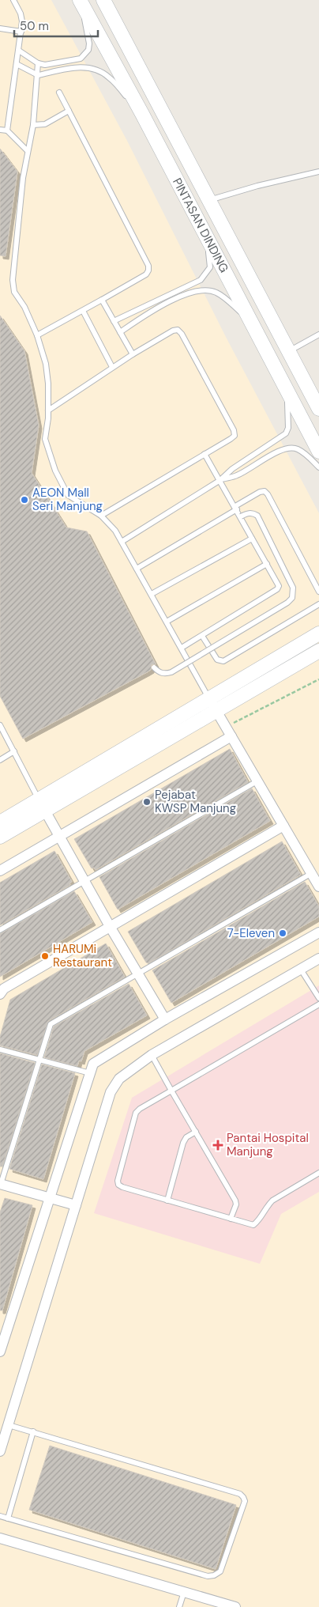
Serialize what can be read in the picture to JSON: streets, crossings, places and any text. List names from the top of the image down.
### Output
{
  "streets": {
    "main road": ["PINTASAN DINDING"]
  },
  "places": {
    "other": [
      "AEON Mall Seri Manjung",
      "Pejabat KWSP Manjung",
      "7-Eleven",
      "HARUMi Restaurant"
    ],
    "health": ["Pantai Hospital Manjung"]
  },
  "scale_bar": "50 m"
}
